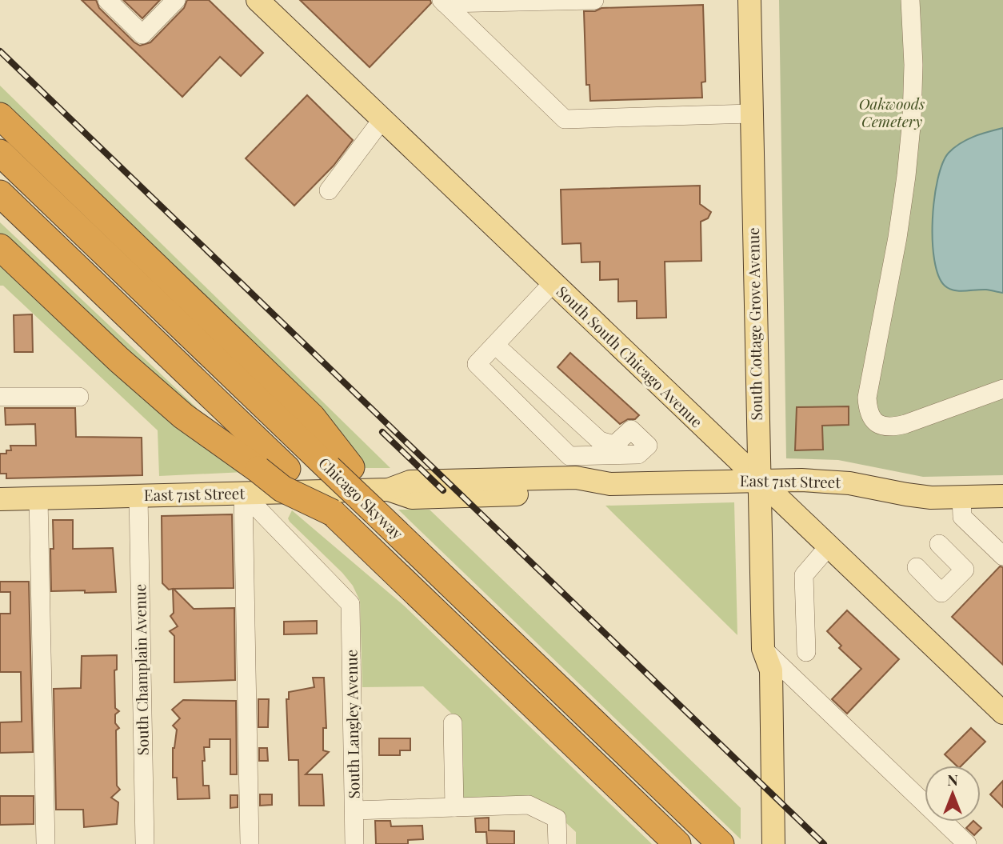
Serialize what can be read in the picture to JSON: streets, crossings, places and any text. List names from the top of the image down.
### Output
{
  "streets": {
    "highway": ["Chicago Skyway"],
    "main road": ["South Cottage Grove Avenue", "South South Chicago Avenue", "East 71st Street"],
    "street": ["South Champlain Avenue", "South Langley Avenue"]
  },
  "crossings": [
    ["South Cottage Grove Avenue", "South South Chicago Avenue"],
    ["South Cottage Grove Avenue", "East 71st Street"],
    ["South South Chicago Avenue", "East 71st Street"],
    ["East 71st Street", "South Champlain Avenue"],
    ["East 71st Street", "South Langley Avenue"]
  ],
  "parks": ["Oakwoods Cemetery"],
  "north": "top"
}
